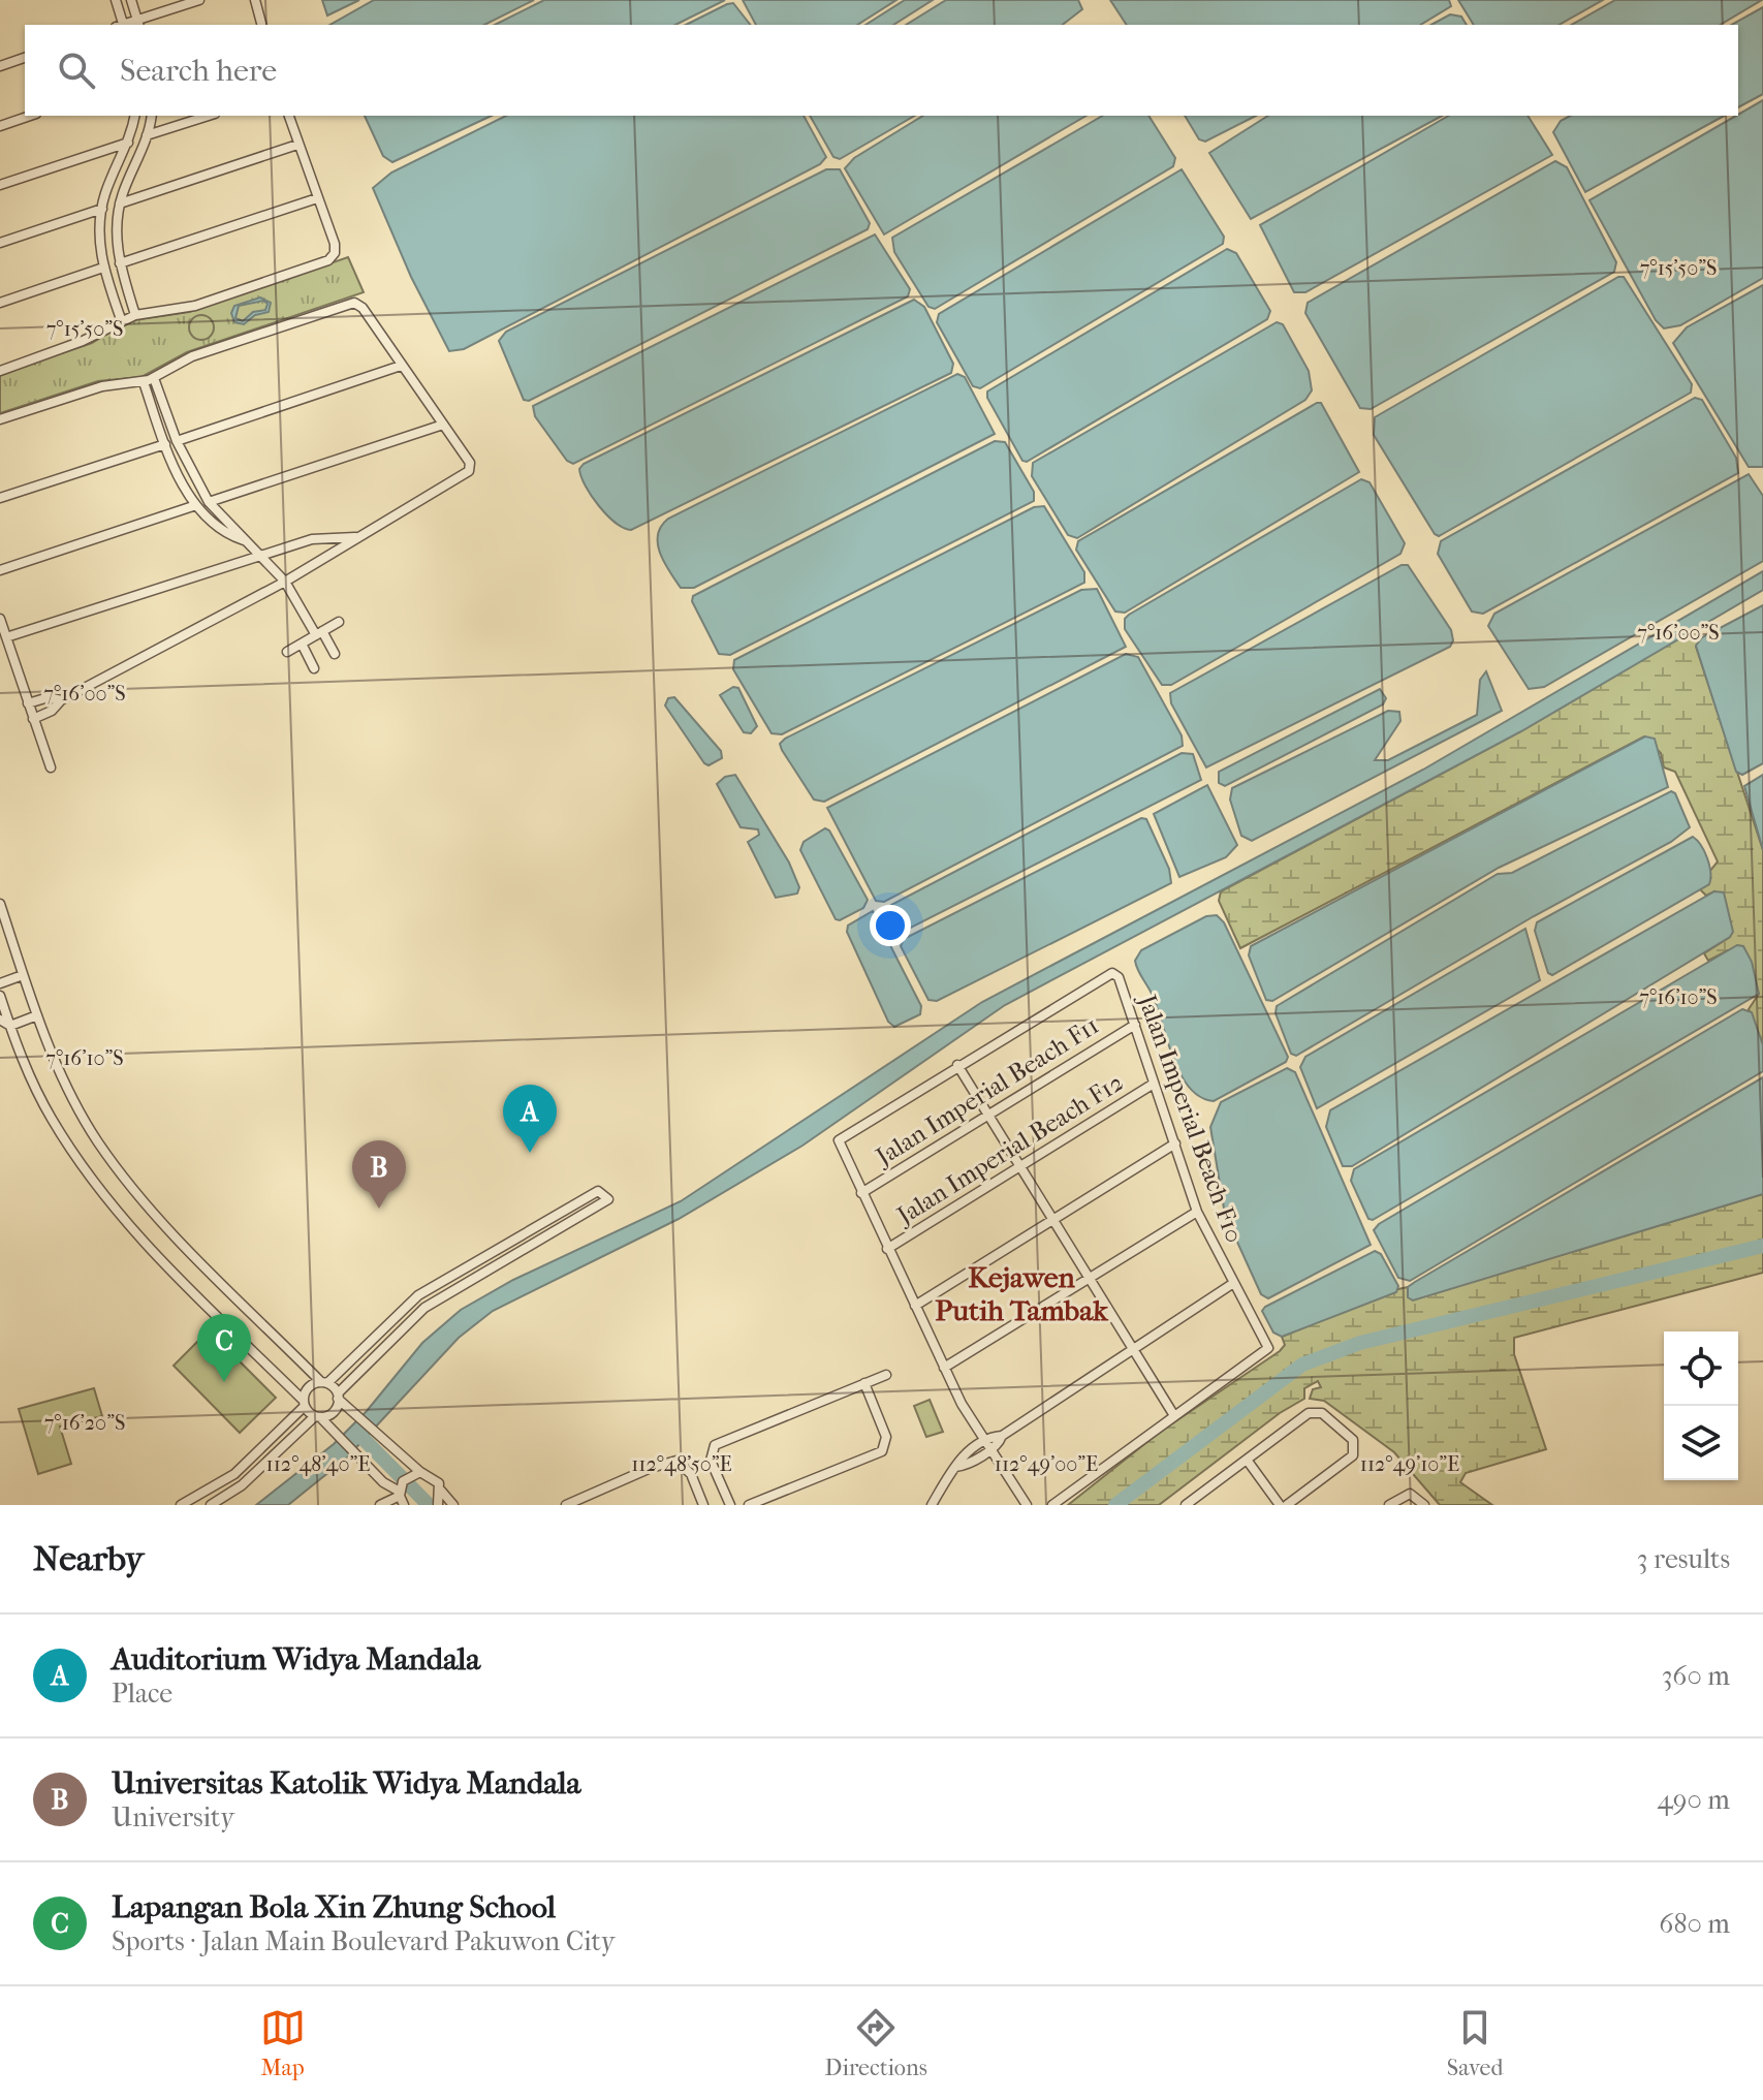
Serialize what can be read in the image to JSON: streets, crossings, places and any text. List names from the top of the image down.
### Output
{
  "streets": {
    "street": ["Jalan Imperial Beach F11", "Jalan Imperial Beach F10", "Jalan Imperial Beach F12"]
  },
  "crossings": [
    ["Jalan Imperial Beach F11", "Jalan Imperial Beach F10"],
    ["Jalan Imperial Beach F10", "Jalan Imperial Beach F12"]
  ],
  "districts": ["Kejawen Putih Tambak"],
  "page": {
    "search": "Search here",
    "pins": ["A", "B", "C"],
    "heading": ["Nearby", "3 results"],
    "list": [
      {
        "mark": "A",
        "name": "Auditorium Widya Mandala",
        "note": "Place",
        "value": "360 m"
      },
      {
        "mark": "B",
        "name": "Universitas Katolik Widya Mandala",
        "note": "University",
        "value": "490 m"
      },
      {
        "mark": "C",
        "name": "Lapangan Bola Xin Zhung School",
        "note": "Sports · Jalan Main Boulevard Pakuwon City",
        "value": "680 m"
      }
    ],
    "nav": ["Map", "Directions", "Saved"]
  },
  "coordinates": [
    "7°15'50\"S",
    "7°16'00\"S",
    "7°16'10\"S",
    "7°16'20\"S",
    "112°48'40\"E",
    "112°48'50\"E",
    "112°49'00\"E",
    "112°49'10\"E"
  ]
}
